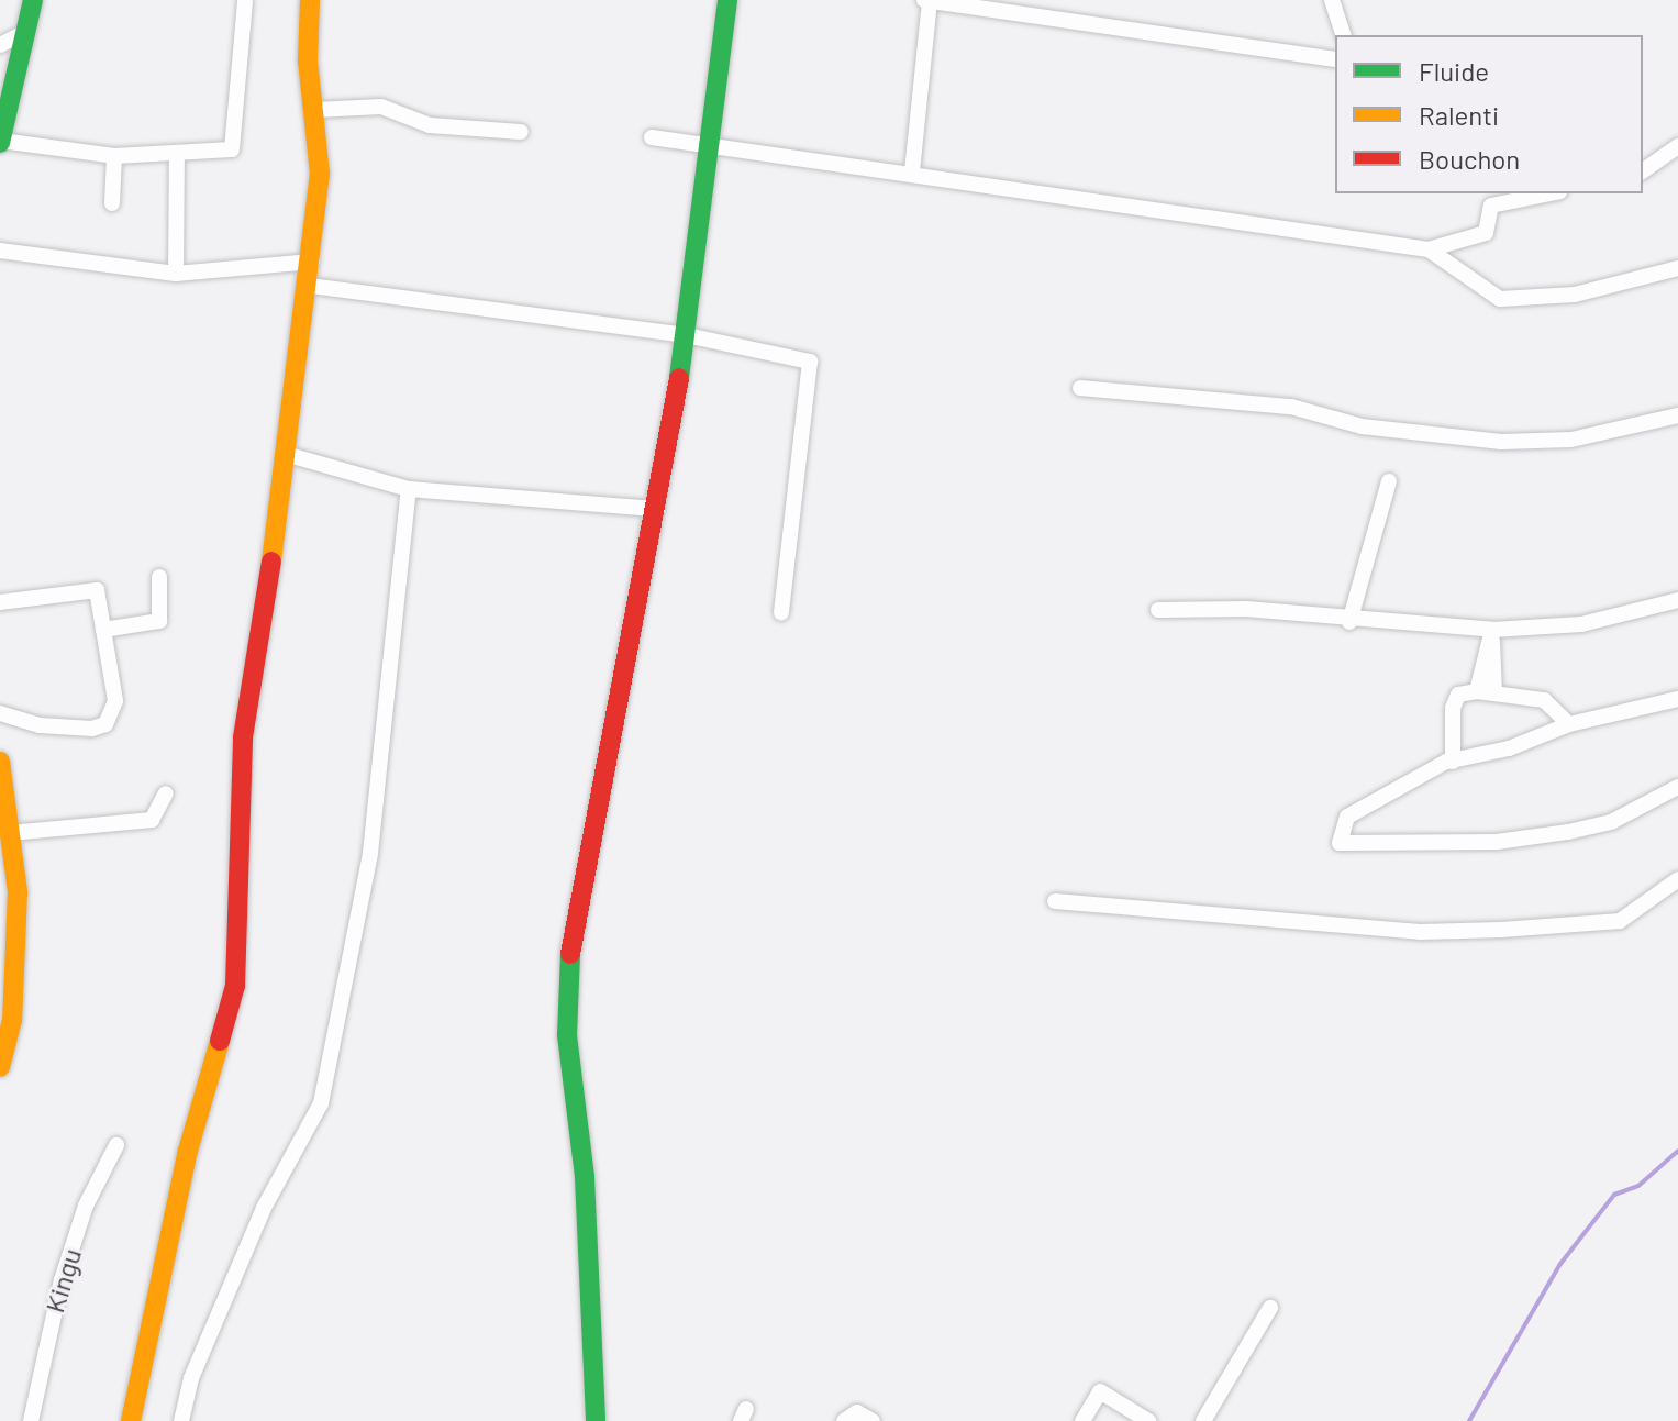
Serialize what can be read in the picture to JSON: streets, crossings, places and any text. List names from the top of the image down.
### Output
{
  "streets": {
    "street": ["Kingu"]
  },
  "legend": ["Fluide", "Ralenti", "Bouchon"]
}
